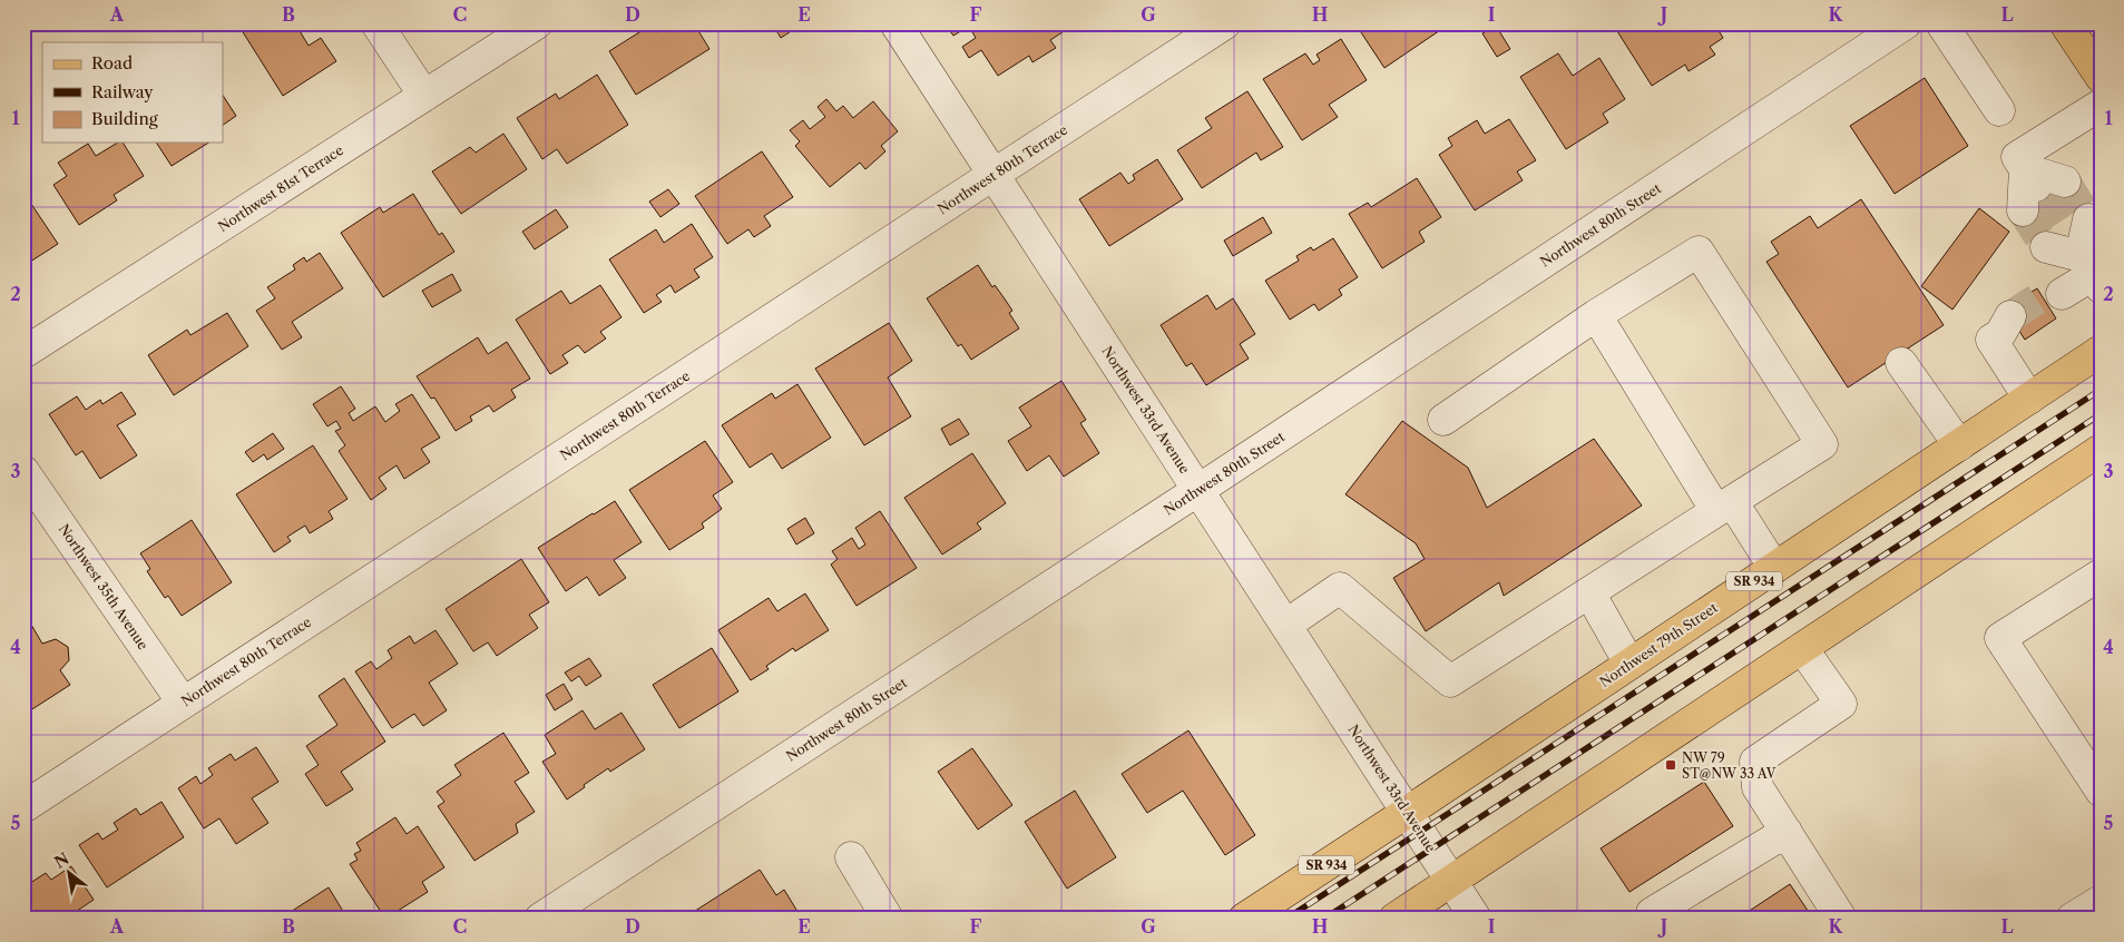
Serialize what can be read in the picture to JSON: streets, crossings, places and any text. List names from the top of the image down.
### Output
{
  "streets": {
    "main road": ["SR 934", "Northwest 79th Street"],
    "street": [
      "Northwest 80th Terrace",
      "Northwest 81st Terrace",
      "Northwest 80th Street",
      "Northwest 33rd Avenue",
      "Northwest 35th Avenue"
    ]
  },
  "crossings": [
    ["Northwest 80th Terrace", "Northwest 33rd Avenue"],
    ["Northwest 80th Terrace", "Northwest 35th Avenue"],
    ["Northwest 80th Street", "Northwest 33rd Avenue"],
    ["Northwest 33rd Avenue", "Northwest 79th Street"]
  ],
  "places": {
    "transit": ["NW 79 ST@NW 33 AV"]
  },
  "legend": ["Road", "Railway", "Building"],
  "north": "top left",
  "grid": {
    "columns": [
      "A",
      "B",
      "C",
      "D",
      "E",
      "F",
      "G",
      "H",
      "I",
      "J",
      "K",
      "L"
    ],
    "rows": [
      "1",
      "2",
      "3",
      "4",
      "5"
    ]
  }
}
